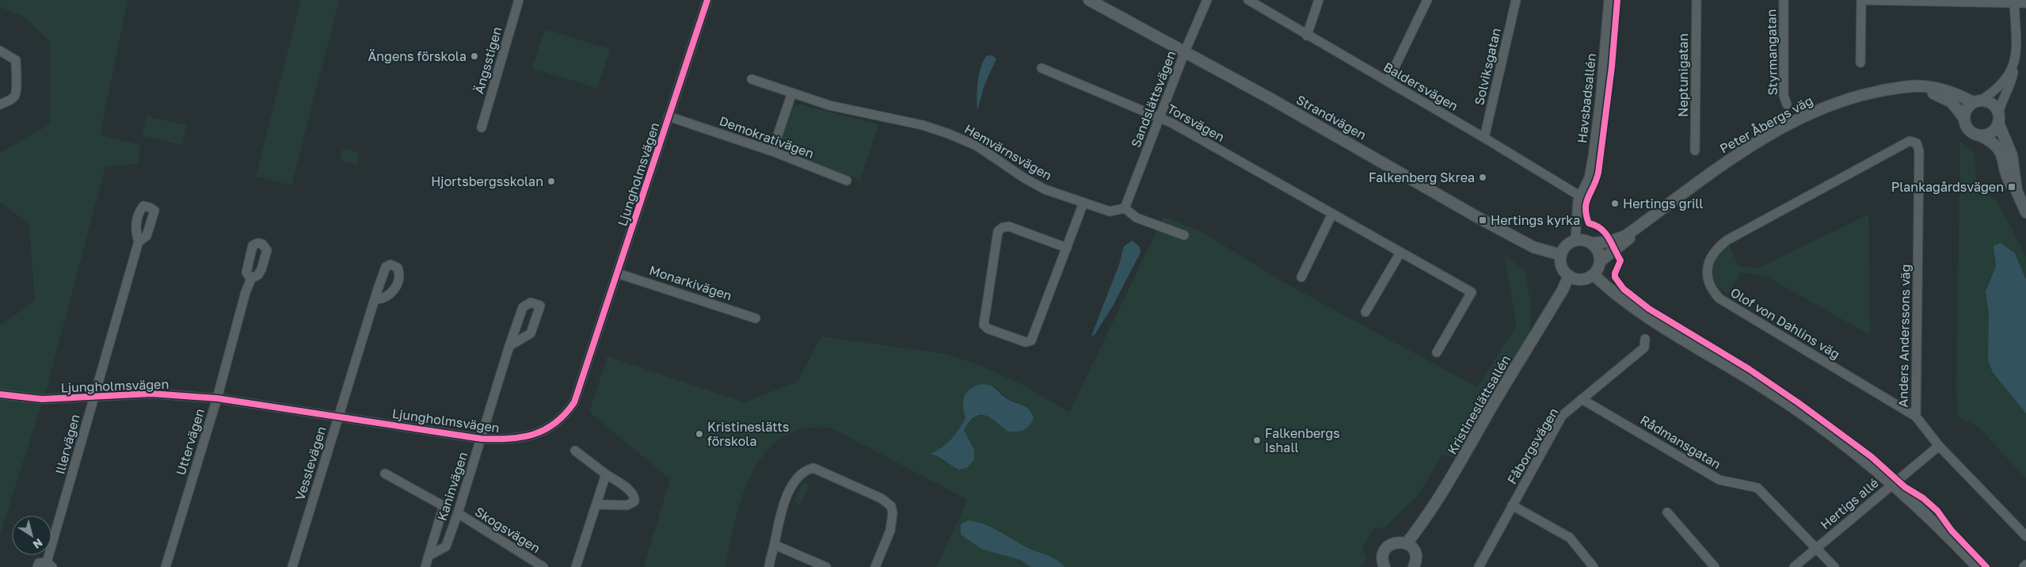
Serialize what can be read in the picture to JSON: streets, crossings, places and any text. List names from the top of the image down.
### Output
{
  "streets": {
    "street": [
      "Styrmangatan",
      "Ängsstigen",
      "Solviksgatan",
      "Neptunigatan",
      "Baldersvägen",
      "Havsbadsallén",
      "Sandslättsvägen",
      "Strandvägen",
      "Torsvägen",
      "Peter Åbergs väg",
      "Demokrativägen",
      "Hemvärnsvägen",
      "Ljungholmsvägen",
      "Monarkivägen",
      "Olof von Dahlins väg",
      "Anders Anderssons väg",
      "Kristineslättsallén",
      "Uttervägen",
      "Rådmansgatan",
      "Illervägen",
      "Fåborgsvägen",
      "Vesslevägen",
      "Kaninvägen",
      "Hertigs allé",
      "Skogsvägen"
    ]
  },
  "crossings": [
    ["Solviksgatan", "Baldersvägen"],
    ["Baldersvägen", "Havsbadsallén"],
    ["Havsbadsallén", "Strandvägen"],
    ["Havsbadsallén", "Peter Åbergs väg"],
    ["Havsbadsallén", "Kristineslättsallén"],
    ["Sandslättsvägen", "Strandvägen"],
    ["Sandslättsvägen", "Torsvägen"],
    ["Sandslättsvägen", "Hemvärnsvägen"],
    ["Strandvägen", "Peter Åbergs väg"],
    ["Strandvägen", "Kristineslättsallén"],
    ["Peter Åbergs väg", "Kristineslättsallén"],
    ["Demokrativägen", "Ljungholmsvägen"],
    ["Ljungholmsvägen", "Monarkivägen"],
    ["Ljungholmsvägen", "Uttervägen"],
    ["Ljungholmsvägen", "Illervägen"],
    ["Ljungholmsvägen", "Vesslevägen"],
    ["Ljungholmsvägen", "Kaninvägen"],
    ["Olof von Dahlins väg", "Anders Anderssons väg"],
    ["Anders Anderssons väg", "Hertigs allé"],
    ["Rådmansgatan", "Fåborgsvägen"],
    ["Rådmansgatan", "Hertigs allé"],
    ["Kaninvägen", "Skogsvägen"]
  ],
  "places": {
    "other": [
      "Ängens förskola",
      "Falkenberg Skrea",
      "Hjortsbergsskolan",
      "Hertings grill",
      "Kristineslätts förskola",
      "Falkenbergs Ishall"
    ],
    "transit": ["Plankagårdsvägen", "Hertings kyrka"]
  },
  "north": "bottom right"
}
